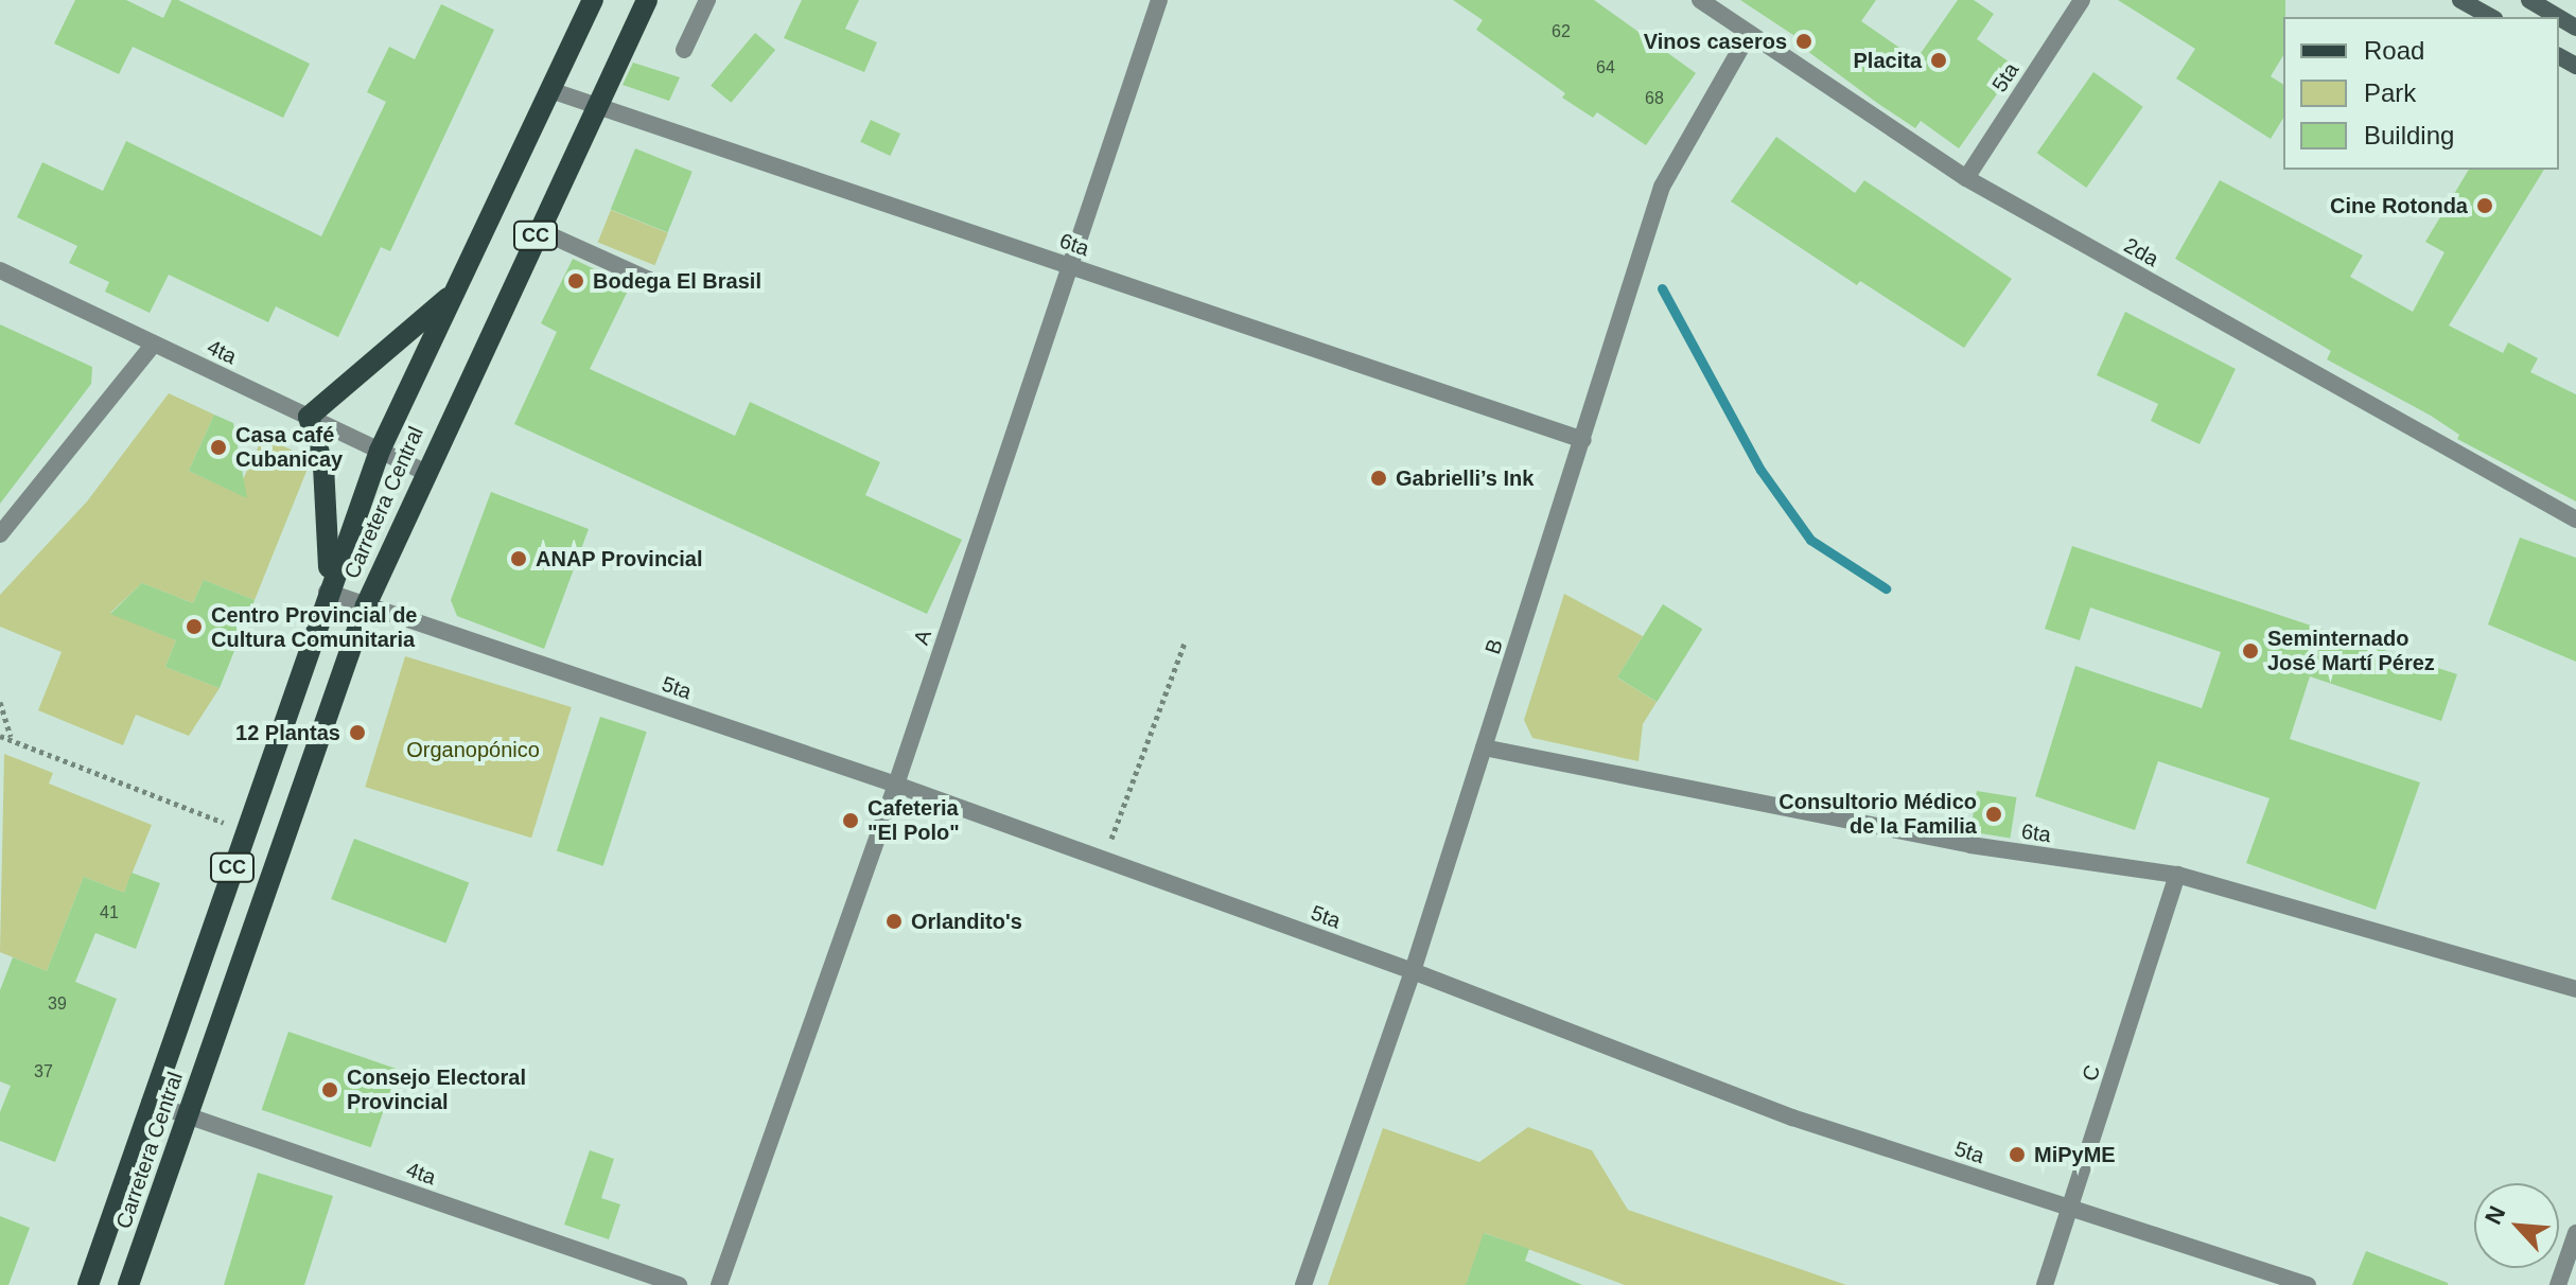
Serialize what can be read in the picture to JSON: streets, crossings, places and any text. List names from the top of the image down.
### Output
{
  "streets": {
    "main road": ["CC", "Carretera Central"],
    "street": [
      "5ta",
      "6ta",
      "2da",
      "4ta",
      "A",
      "B",
      "C"
    ]
  },
  "crossings": [
    ["5ta", "2da"],
    ["5ta", "Carretera Central"],
    ["5ta", "A"],
    ["5ta", "B"],
    ["5ta", "C"],
    ["6ta", "Carretera Central"],
    ["6ta", "A"],
    ["6ta", "B"],
    ["6ta", "C"],
    ["2da", "B"],
    ["4ta", "Carretera Central"]
  ],
  "parks": ["Organopónico"],
  "places": [
    "Vinos caseros",
    "Placita",
    "Cine Rotonda",
    "Bodega El Brasil",
    "Casa café Cubanicay",
    "Gabrielli’s Ink",
    "ANAP Provincial",
    "Centro Provincial de Cultura Comunitaria",
    "Seminternado José Martí Pérez",
    "12 Plantas",
    "Consultorio Médico de la Familia",
    "Cafeteria \"El Polo\"",
    "Orlandito's",
    "Consejo Electoral Provincial",
    "MiPyME"
  ],
  "house_numbers": [
    "62",
    "64",
    "68",
    "41",
    "39",
    "37"
  ],
  "legend": ["Road", "Park", "Building"],
  "north": "top left"
}
